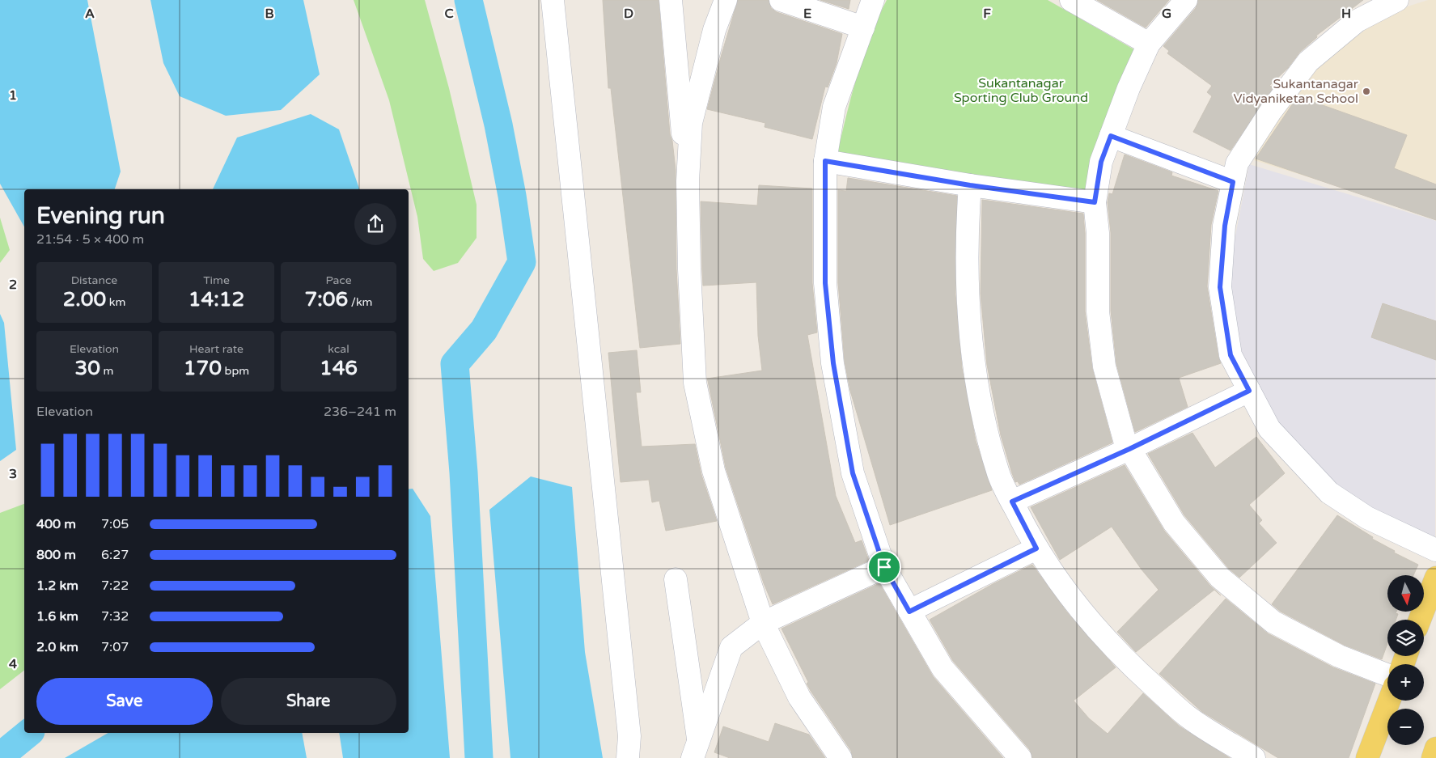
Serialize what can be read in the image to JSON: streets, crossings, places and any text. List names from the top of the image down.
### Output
{
  "parks": ["Sukantanagar Sporting Club Ground"],
  "places": ["Sukantanagar Vidyaniketan School"],
  "north": "bottom",
  "page": {
    "heading": ["Evening run", "21:54 · 5 × 400 m"],
    "stats": [
      ["Distance", "2.00 km"],
      ["Time", "14:12"],
      ["Pace", "7:06 /km"],
      ["Elevation", "30 m"],
      ["Heart rate", "170 bpm"],
      ["kcal", "146"]
    ],
    "chart": ["Elevation", "236–241 m"],
    "list": [
      {
        "name": "400 m",
        "note": "7:05"
      },
      {
        "name": "800 m",
        "note": "6:27"
      },
      {
        "name": "1.2 km",
        "note": "7:22"
      },
      {
        "name": "1.6 km",
        "note": "7:32"
      },
      {
        "name": "2.0 km",
        "note": "7:07"
      }
    ],
    "map_buttons": ["+", "−"],
    "buttons": ["Save", "Share"]
  },
  "grid": {
    "columns": [
      "A",
      "B",
      "C",
      "D",
      "E",
      "F",
      "G",
      "H"
    ],
    "rows": [
      "1",
      "2",
      "3",
      "4"
    ]
  }
}
